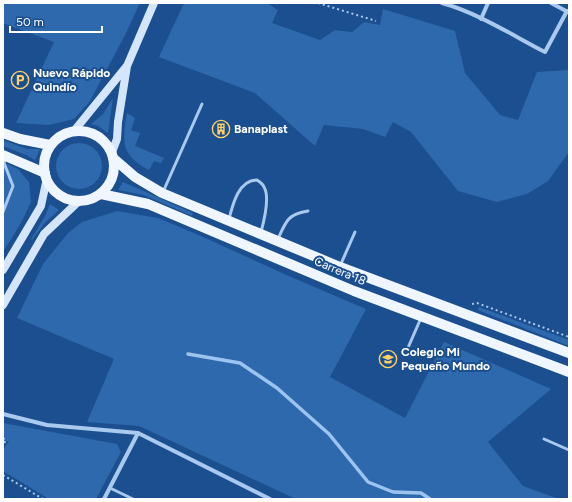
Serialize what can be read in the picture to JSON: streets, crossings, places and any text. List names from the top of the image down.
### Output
{
  "streets": {
    "main road": ["Carrera 18"]
  },
  "places": {
    "parking": ["Nuevo Rápido Quindío"],
    "building": ["Banaplast"],
    "school or university": ["Colegio Mi Pequeño Mundo"]
  },
  "scale_bar": "50 m"
}
